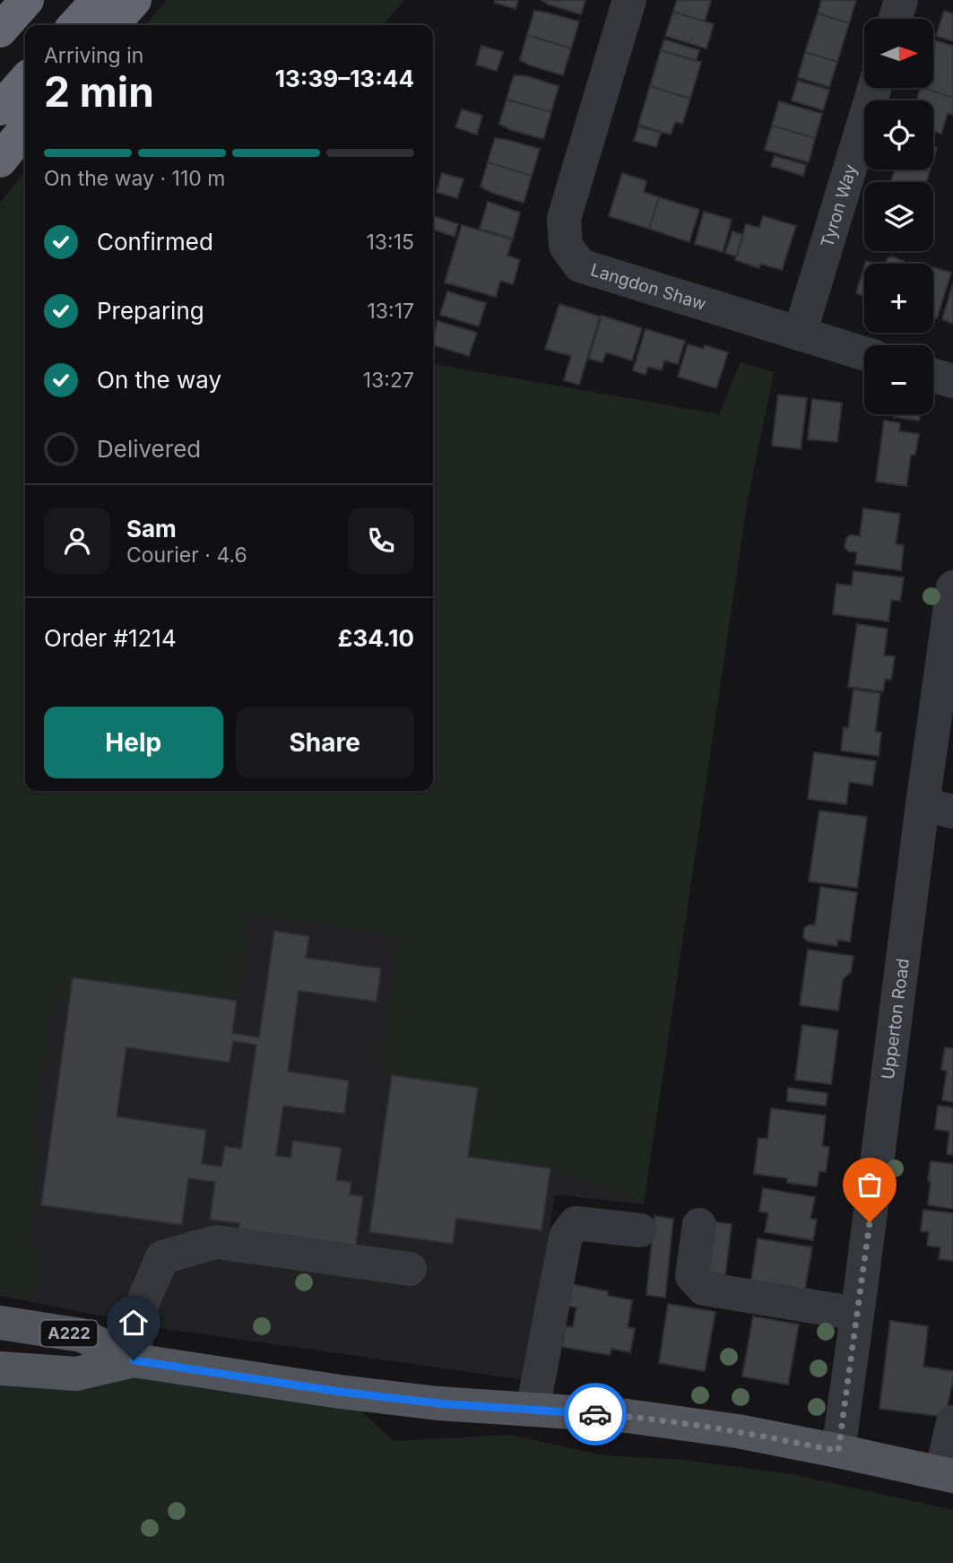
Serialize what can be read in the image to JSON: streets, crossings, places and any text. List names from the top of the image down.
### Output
{
  "streets": {
    "main road": ["A222"],
    "street": ["Tyron Way", "Langdon Shaw", "Upperton Road"]
  },
  "crossings": [
    ["Tyron Way", "Langdon Shaw"]
  ],
  "north": "right",
  "page": {
    "map_buttons": ["+", "−"],
    "heading": ["2 min", "Arriving in", "13:39–13:44"],
    "panel": [
      "Sam",
      "Courier · 4.6",
      "Order #1214",
      "£34.10"
    ],
    "bar": "On the way · 110 m",
    "list": [
      ["Confirmed", "13:15"],
      ["Preparing", "13:17"],
      ["On the way", "13:27"],
      "Delivered"
    ],
    "buttons": ["Help", "Share"]
  }
}
